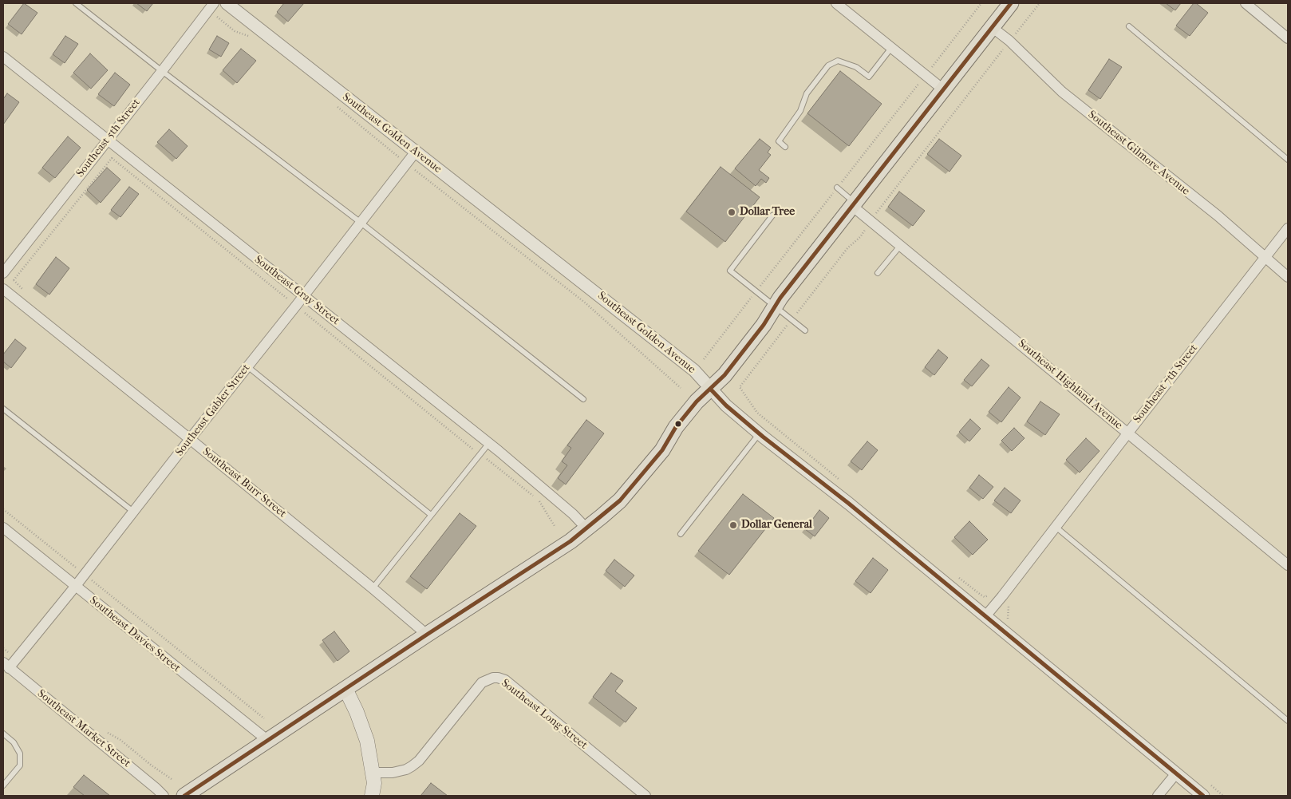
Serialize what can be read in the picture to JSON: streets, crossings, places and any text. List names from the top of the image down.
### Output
{
  "streets": {
    "street": [
      "Southeast Golden Avenue",
      "Southeast 5th Street",
      "Southeast Gilmore Avenue",
      "Southeast Gray Street",
      "Southeast 7th Street",
      "Southeast Highland Avenue",
      "Southeast Gabler Street",
      "Southeast Burr Street",
      "Southeast Davies Street",
      "Southeast Long Street",
      "Southeast Market Street"
    ]
  },
  "crossings": [
    ["Southeast Golden Avenue", "Southeast 7th Street"],
    ["Southeast Golden Avenue", "Southeast Gabler Street"],
    ["Southeast 5th Street", "Southeast Gray Street"],
    ["Southeast Gilmore Avenue", "Southeast 7th Street"],
    ["Southeast Gray Street", "Southeast Gabler Street"],
    ["Southeast 7th Street", "Southeast Highland Avenue"],
    ["Southeast Gabler Street", "Southeast Burr Street"],
    ["Southeast Gabler Street", "Southeast Davies Street"],
    ["Southeast Gabler Street", "Southeast Market Street"]
  ],
  "places": ["Dollar Tree", "Dollar General"]
}
